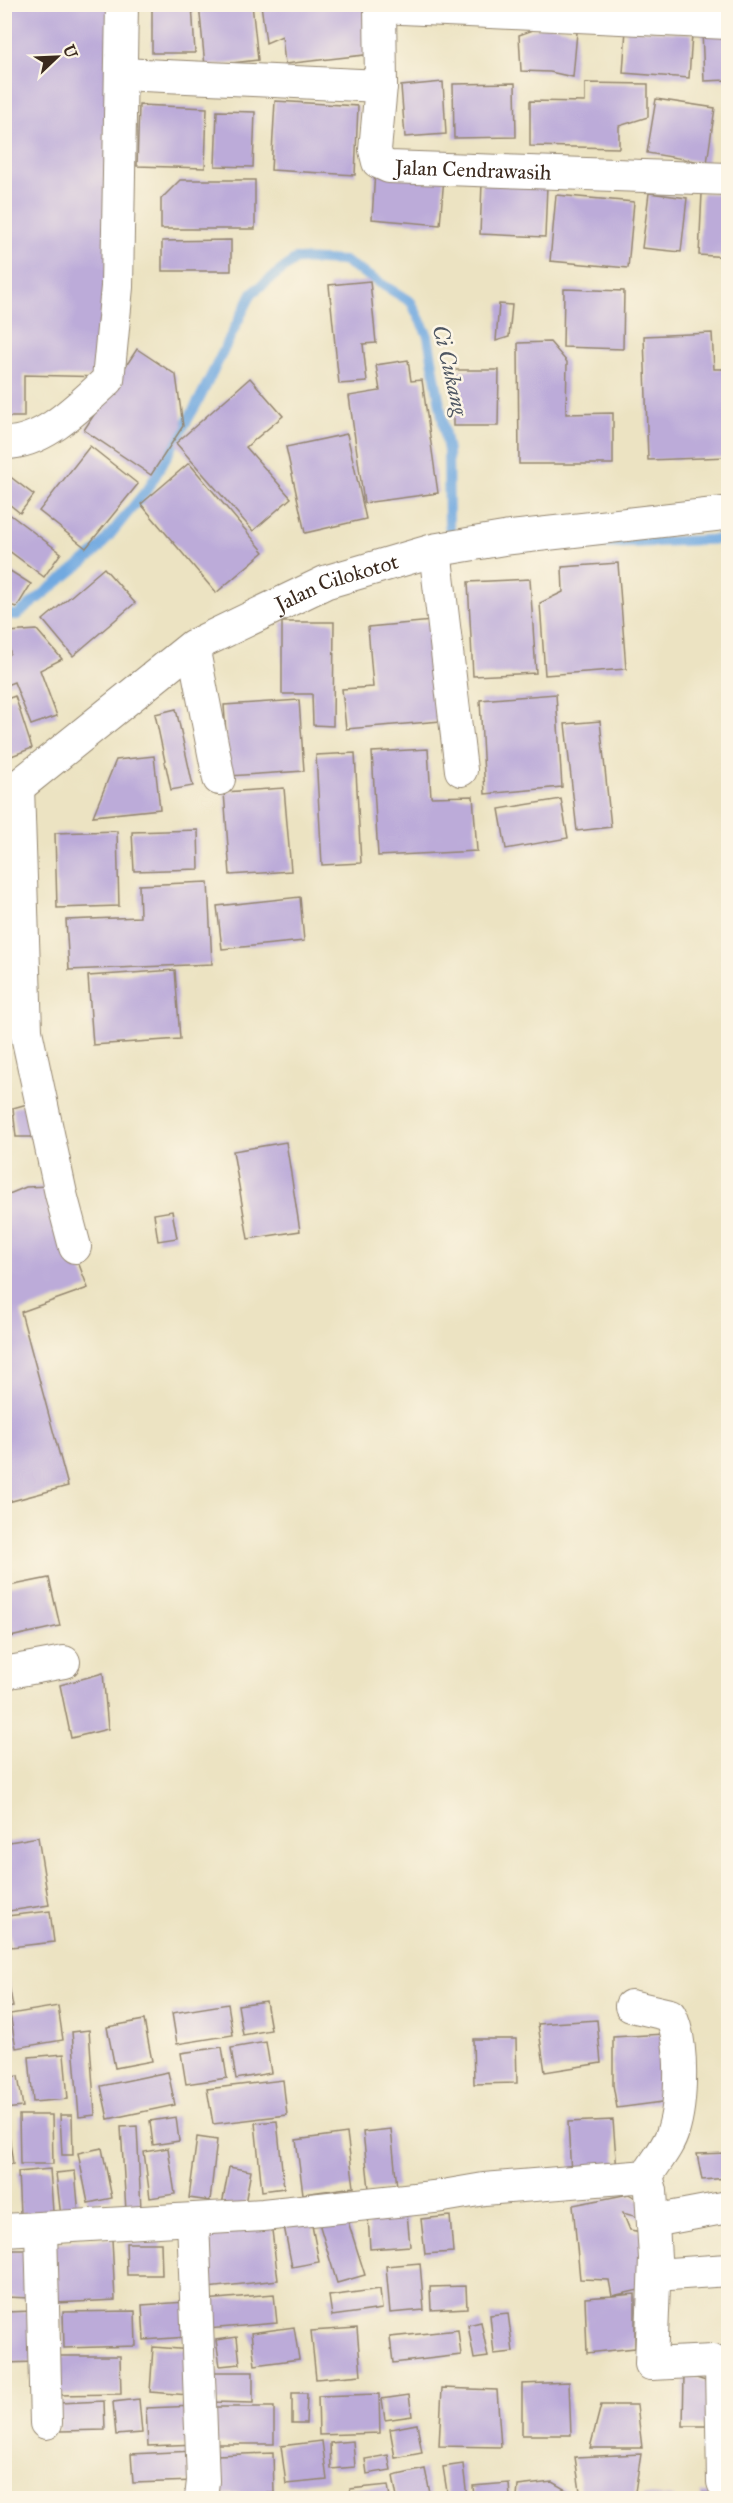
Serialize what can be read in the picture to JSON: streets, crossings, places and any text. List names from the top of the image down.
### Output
{
  "streets": {
    "street": ["Jalan Cendrawasih", "Jalan Cilokotot"]
  },
  "water": ["Ci Cukang"],
  "north": "top right"
}
